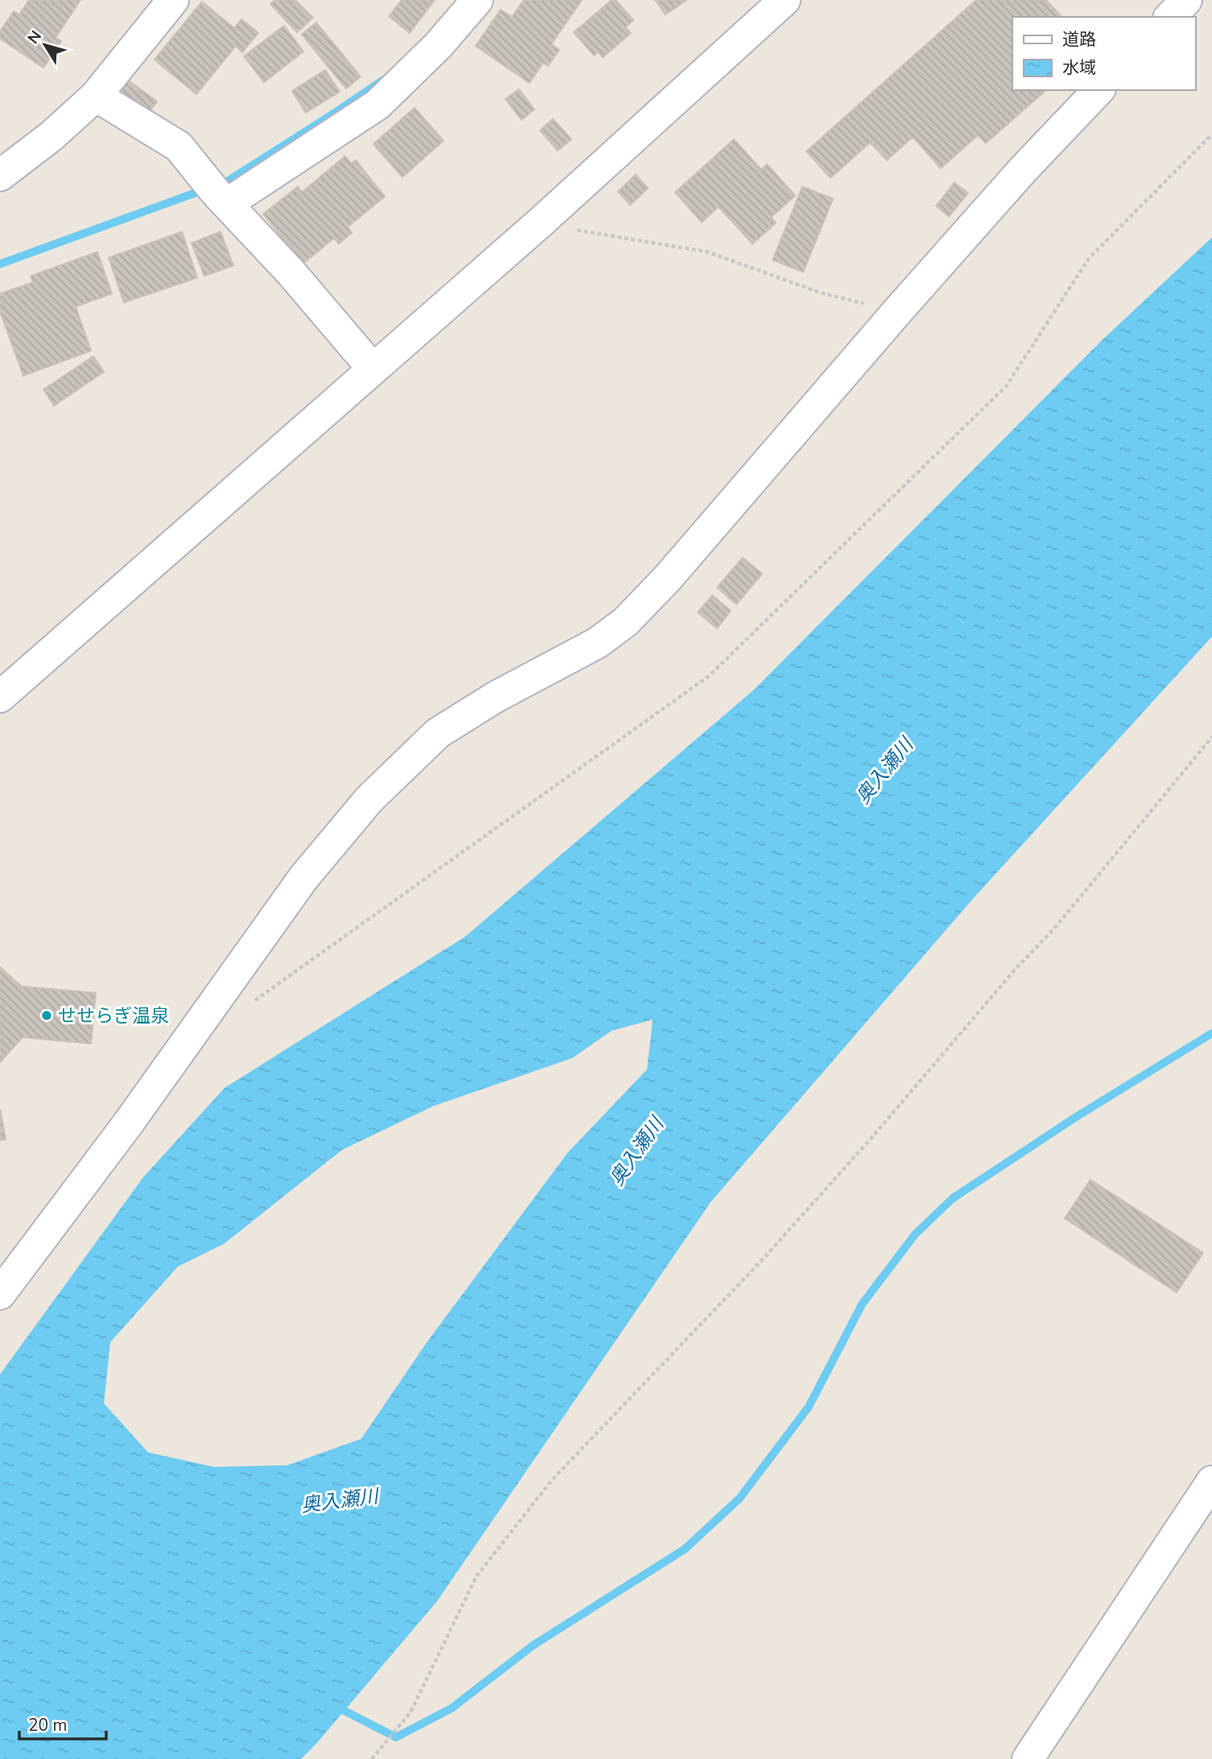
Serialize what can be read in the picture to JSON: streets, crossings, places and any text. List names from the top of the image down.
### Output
{
  "water": ["奥入瀬川"],
  "places": ["せせらぎ温泉"],
  "legend": ["道路", "水域"],
  "scale_bar": "20 m",
  "north": "top left"
}
